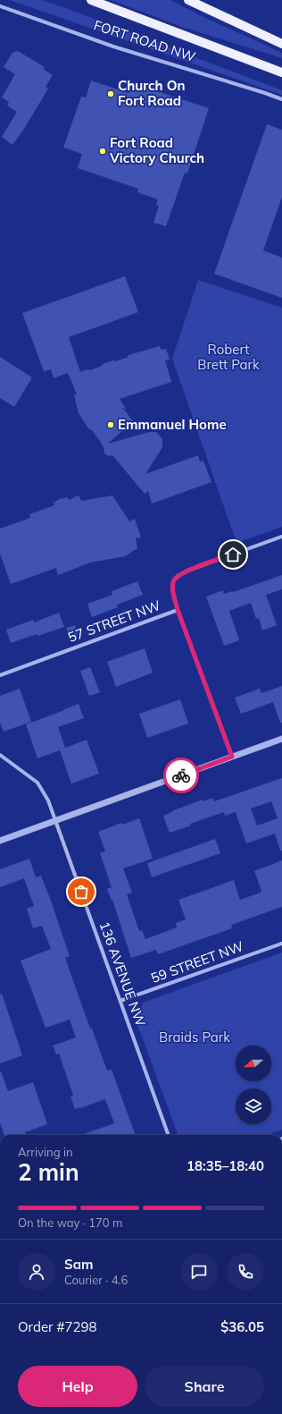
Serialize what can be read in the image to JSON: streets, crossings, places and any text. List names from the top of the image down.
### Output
{
  "streets": {
    "main road": ["FORT ROAD NW"],
    "street": ["57 STREET NW", "59 STREET NW", "136 AVENUE NW"]
  },
  "crossings": [
    ["59 STREET NW", "136 AVENUE NW"]
  ],
  "parks": ["Robert Brett Park", "Braids Park"],
  "places": ["Church On Fort Road", "Fort Road Victory Church", "Emmanuel Home"],
  "north": "left",
  "page": {
    "heading": ["2 min", "Arriving in", "18:35–18:40"],
    "panel": [
      "Sam",
      "Courier · 4.6",
      "Order #7298",
      "$36.05"
    ],
    "bar": "On the way · 170 m",
    "buttons": ["Help", "Share"]
  }
}
